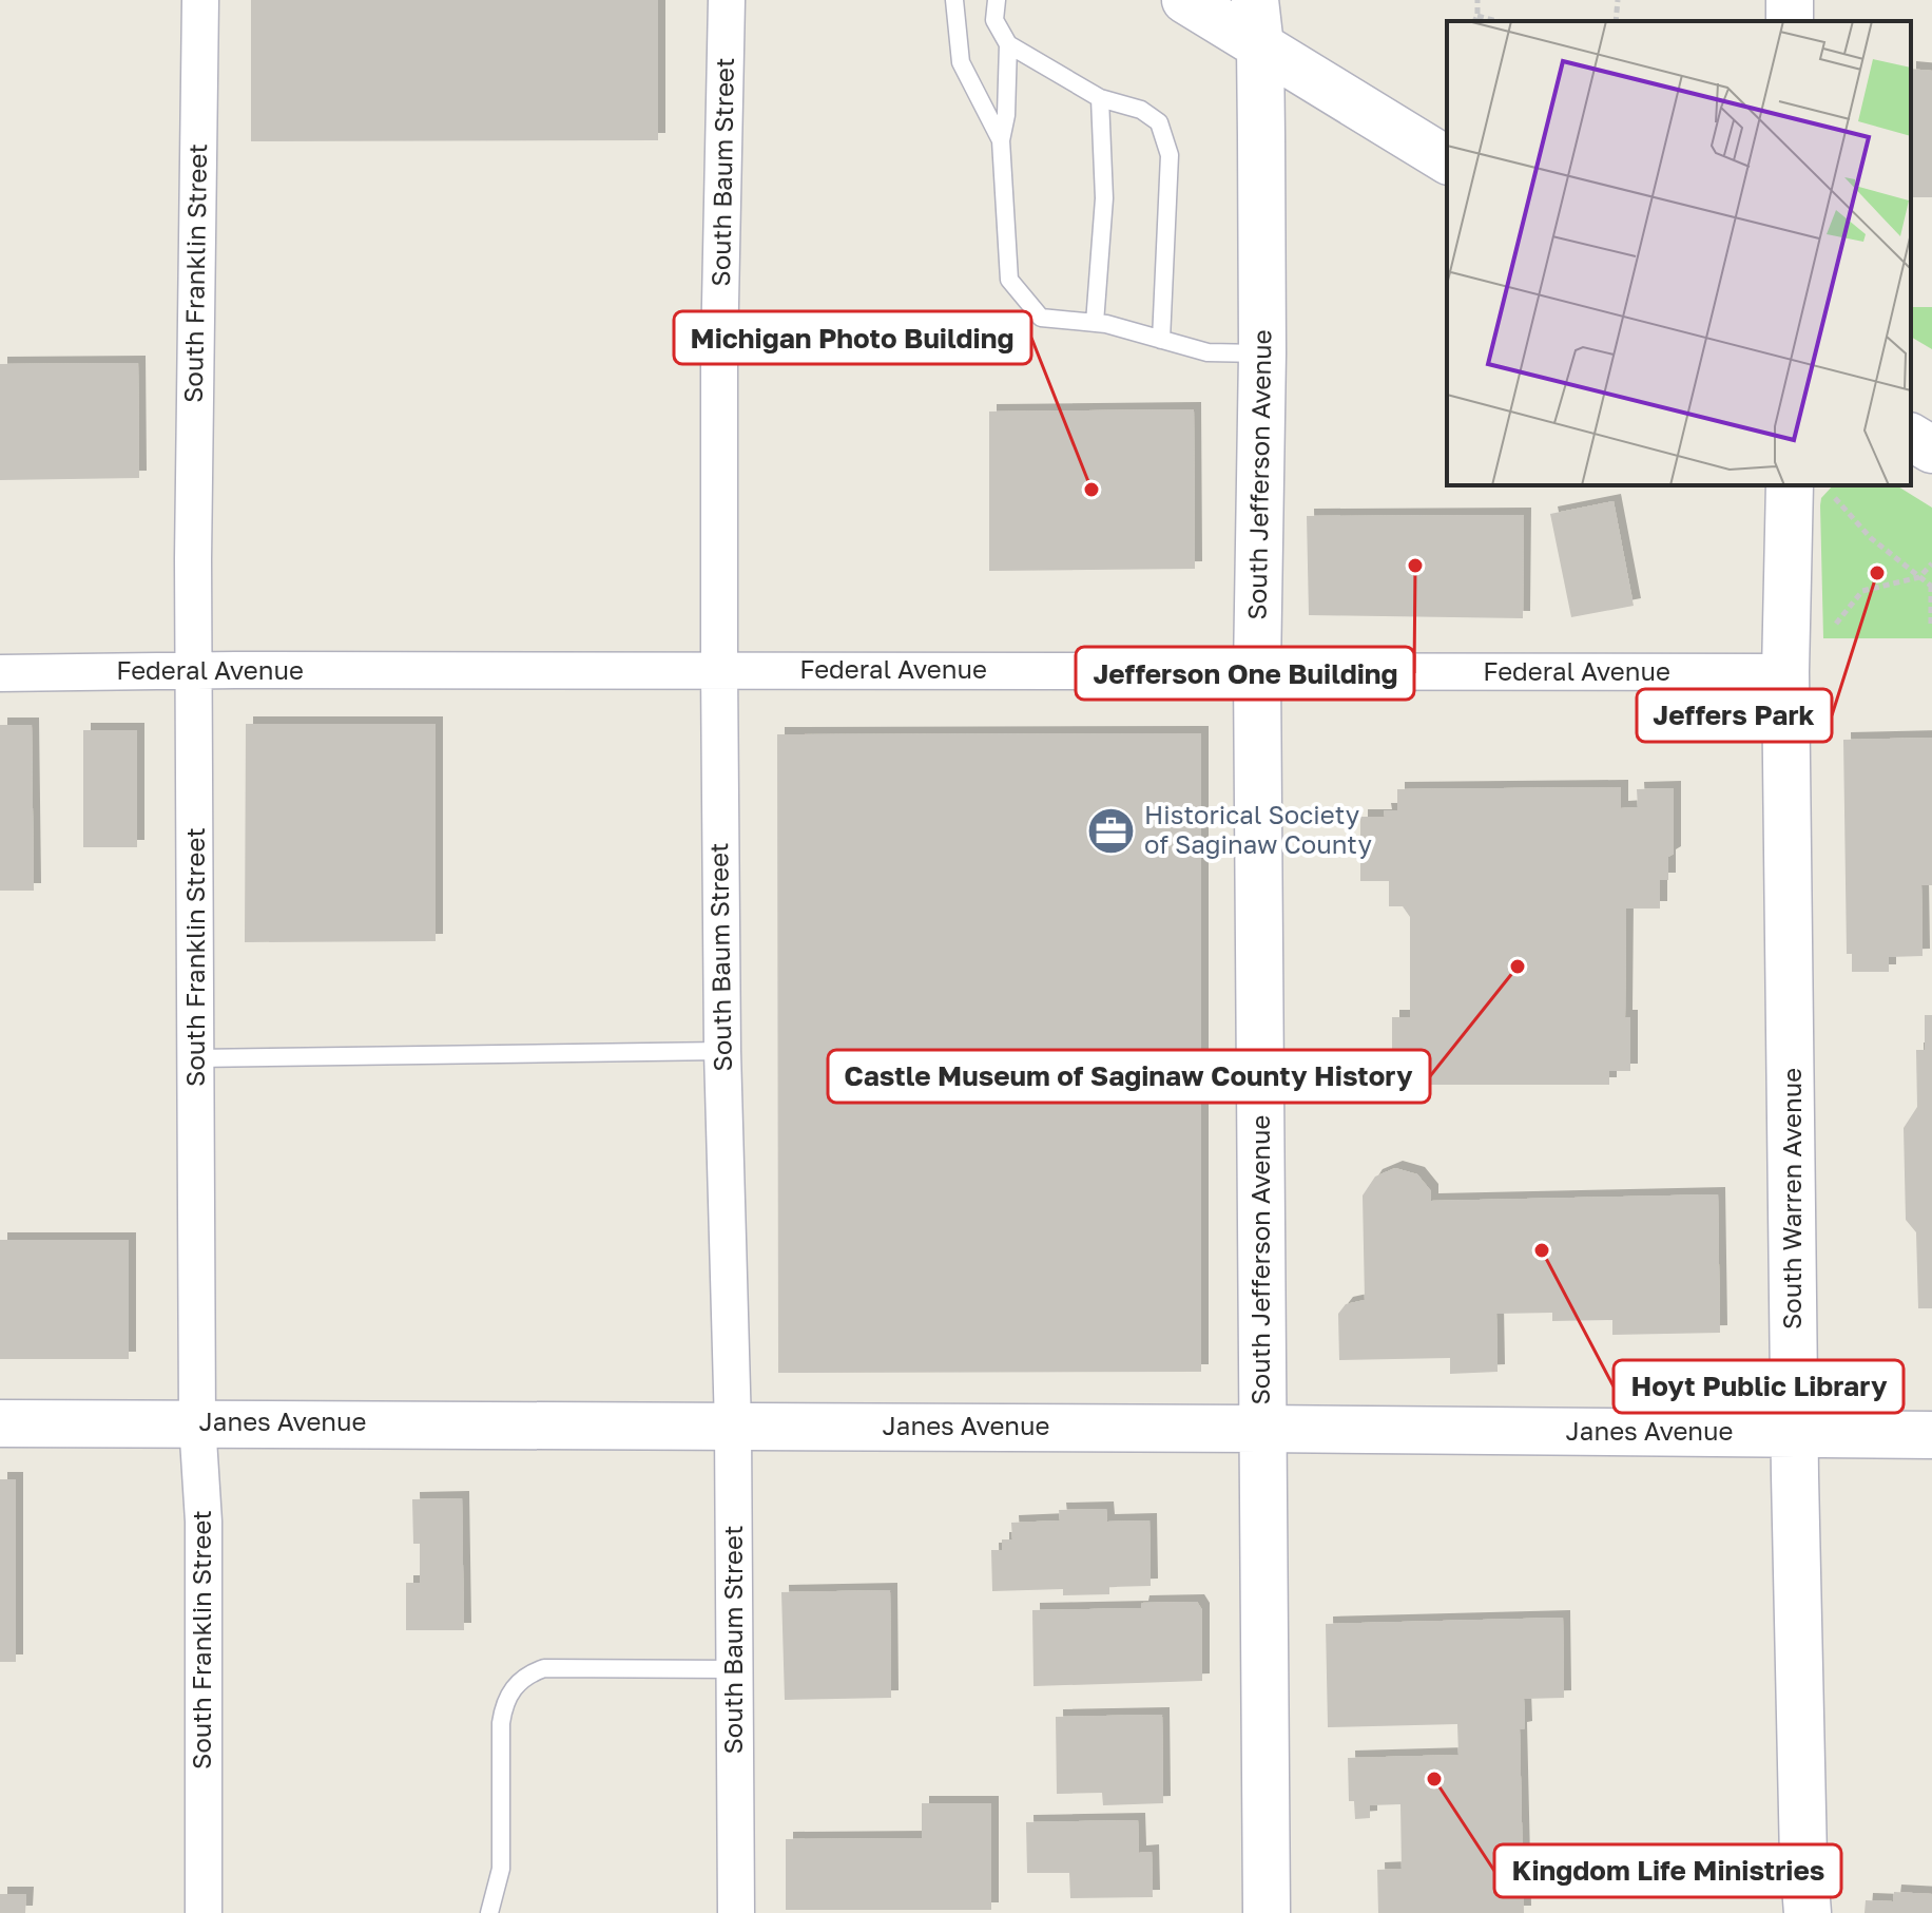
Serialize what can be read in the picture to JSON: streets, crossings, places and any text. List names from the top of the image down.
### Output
{
  "streets": {
    "street": [
      "South Baum Street",
      "South Franklin Street",
      "South Jefferson Avenue",
      "Federal Avenue",
      "South Warren Avenue",
      "Janes Avenue"
    ]
  },
  "crossings": [
    ["South Baum Street", "Federal Avenue"],
    ["South Baum Street", "Janes Avenue"],
    ["South Franklin Street", "Federal Avenue"],
    ["South Franklin Street", "Janes Avenue"],
    ["South Jefferson Avenue", "Federal Avenue"],
    ["South Jefferson Avenue", "Janes Avenue"],
    ["Federal Avenue", "South Warren Avenue"],
    ["South Warren Avenue", "Janes Avenue"]
  ],
  "places": {
    "other": [
      "Michigan Photo Building",
      "Jefferson One Building",
      "Jeffers Park",
      "Castle Museum of Saginaw County History",
      "Hoyt Public Library",
      "Kingdom Life Ministries"
    ],
    "office": ["Historical Society of Saginaw County"]
  }
}
